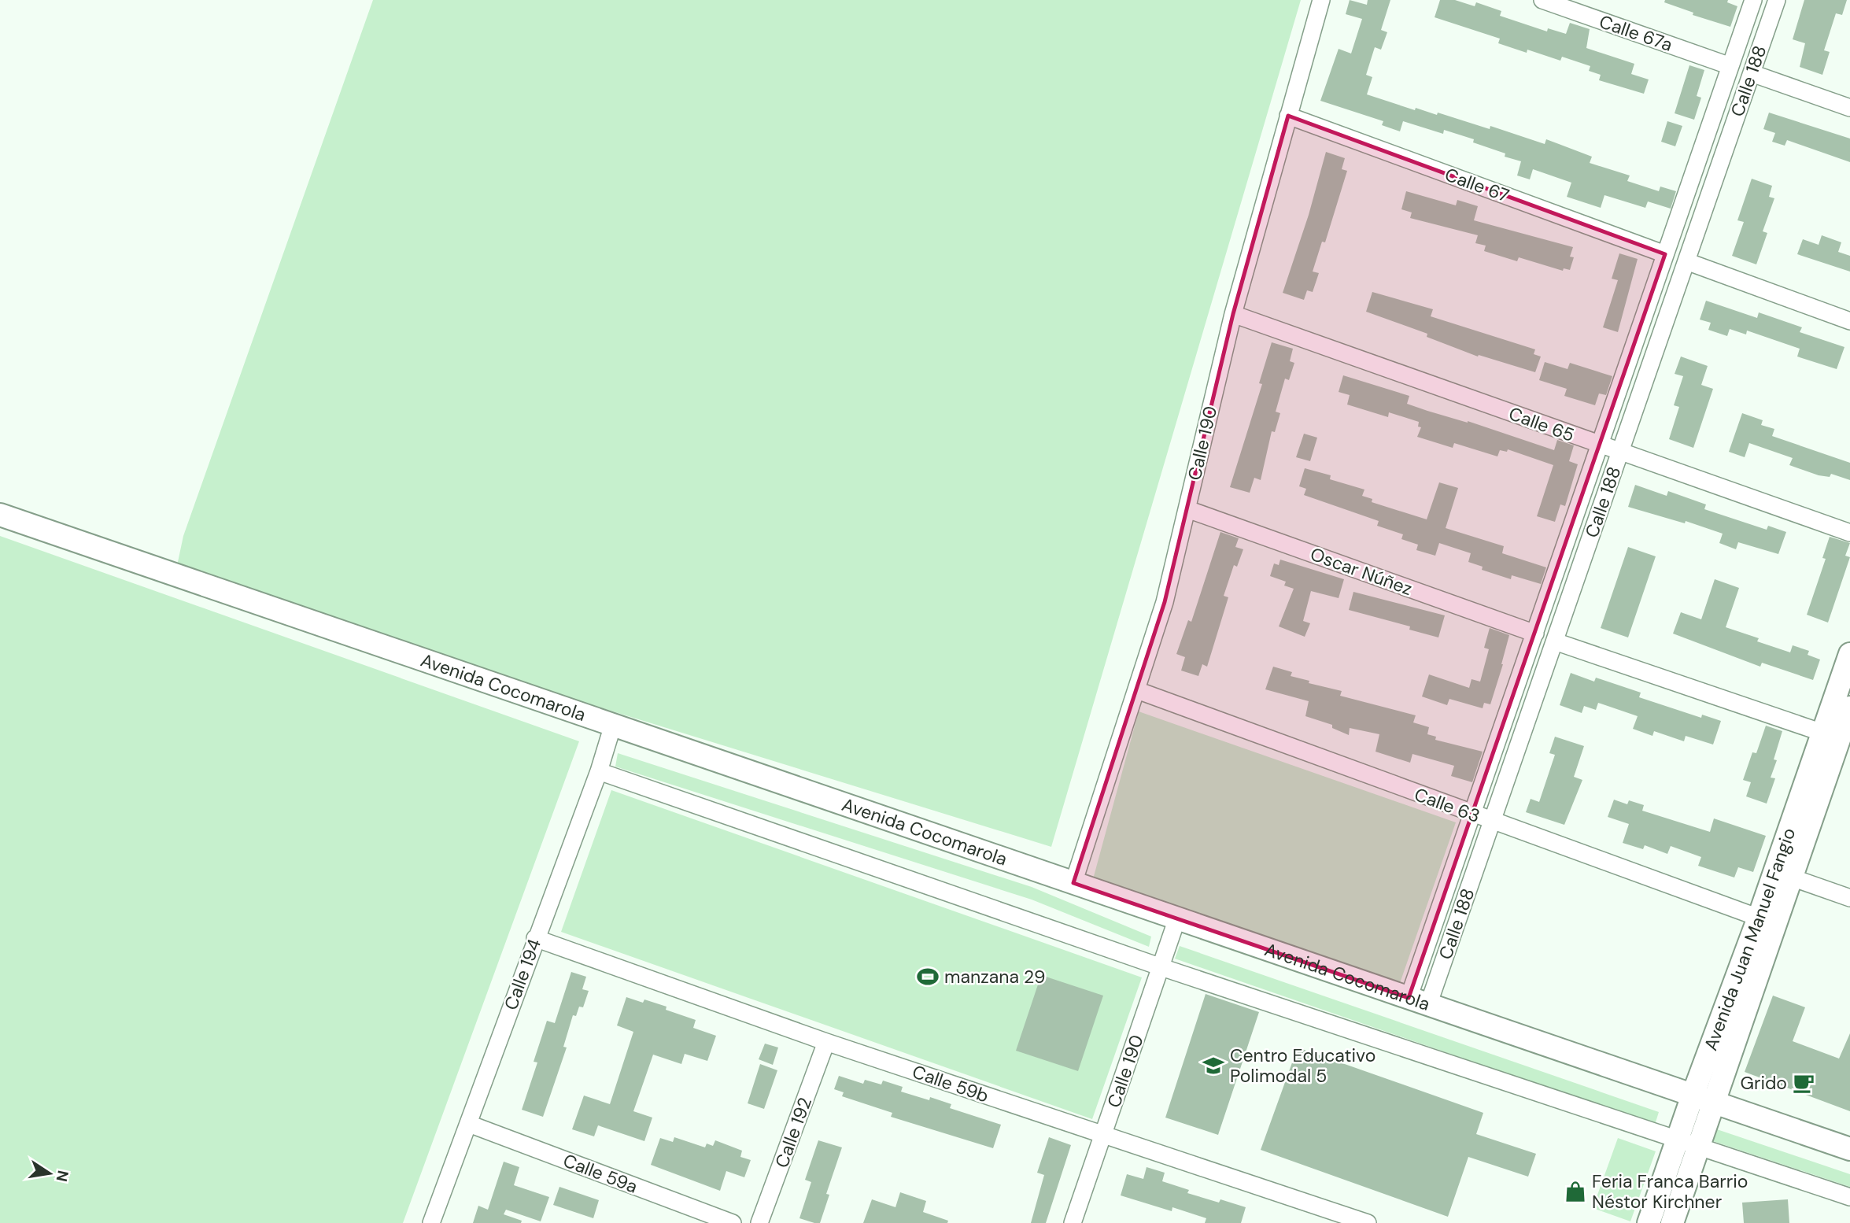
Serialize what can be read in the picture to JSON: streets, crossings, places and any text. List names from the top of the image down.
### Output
{
  "streets": {
    "main road": ["Avenida Cocomarola", "Avenida Juan Manuel Fangio"],
    "street": [
      "Calle 67a",
      "Calle 188",
      "Calle 67",
      "Calle 65",
      "Calle 190",
      "Oscar Núñez",
      "Calle 63",
      "Calle 194",
      "Calle 59b",
      "Calle 192",
      "Calle 59a"
    ]
  },
  "crossings": [
    ["Calle 67a", "Calle 188"],
    ["Calle 188", "Calle 67"],
    ["Calle 188", "Calle 65"],
    ["Calle 188", "Oscar Núñez"],
    ["Calle 188", "Avenida Cocomarola"],
    ["Calle 188", "Calle 63"],
    ["Calle 67", "Calle 190"],
    ["Calle 65", "Calle 190"],
    ["Calle 190", "Oscar Núñez"],
    ["Calle 190", "Avenida Cocomarola"],
    ["Calle 190", "Calle 63"],
    ["Calle 190", "Calle 59b"],
    ["Avenida Cocomarola", "Avenida Juan Manuel Fangio"],
    ["Avenida Cocomarola", "Calle 194"],
    ["Calle 63", "Avenida Juan Manuel Fangio"],
    ["Calle 194", "Calle 59b"],
    ["Calle 194", "Calle 59a"],
    ["Calle 59b", "Calle 192"]
  ],
  "places": {
    "sports": ["manzana 29"],
    "school or university": ["Centro Educativo Polimodal 5"],
    "cafe": ["Grido"],
    "shop": ["Feria Franca Barrio Néstor Kirchner"]
  },
  "north": "right"
}
